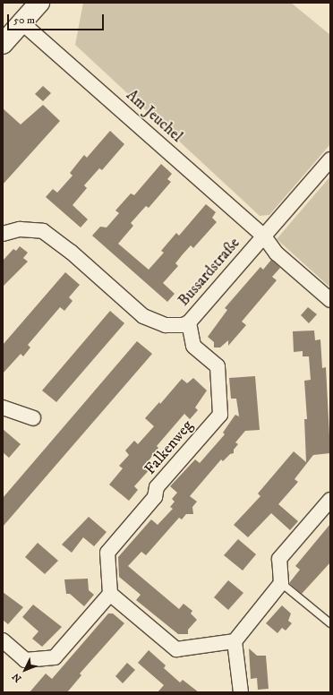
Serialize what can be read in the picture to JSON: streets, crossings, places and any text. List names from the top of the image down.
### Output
{
  "streets": {
    "street": ["Am Jeuchel", "Bussardstraße", "Falkenweg"]
  },
  "crossings": [
    ["Am Jeuchel", "Bussardstraße"],
    ["Bussardstraße", "Falkenweg"]
  ],
  "scale_bar": "50 m",
  "north": "bottom left"
}
